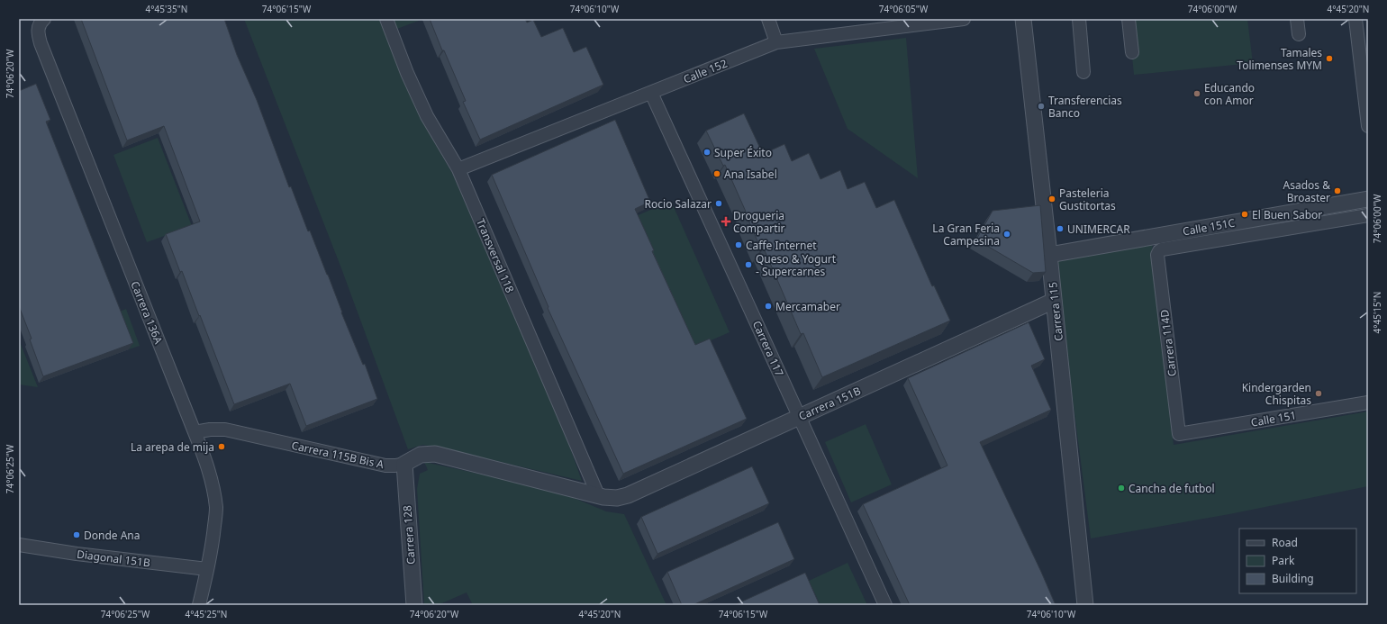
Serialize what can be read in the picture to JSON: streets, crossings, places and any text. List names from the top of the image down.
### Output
{
  "streets": {
    "street": [
      "Calle 152",
      "Calle 151C",
      "Transversal 118",
      "Carrera 115",
      "Carrera 136A",
      "Carrera 114D",
      "Carrera 117",
      "Carrera 151B",
      "Calle 151",
      "Carrera 115B Bis A",
      "Carrera 128",
      "Diagonal 151B"
    ]
  },
  "crossings": [
    ["Calle 152", "Transversal 118"],
    ["Calle 152", "Carrera 117"],
    ["Calle 151C", "Carrera 115"],
    ["Calle 151C", "Carrera 114D"],
    ["Transversal 118", "Carrera 151B"],
    ["Transversal 118", "Carrera 115B Bis A"],
    ["Carrera 115", "Carrera 151B"],
    ["Carrera 136A", "Carrera 115B Bis A"],
    ["Carrera 136A", "Diagonal 151B"],
    ["Carrera 114D", "Calle 151"],
    ["Carrera 117", "Carrera 151B"],
    ["Carrera 151B", "Carrera 115B Bis A"],
    ["Carrera 115B Bis A", "Carrera 128"]
  ],
  "places": {
    "other": [
      "Tamales Tolimenses MYM",
      "Educando con Amor",
      "Transferencias Banco",
      "Super Éxito",
      "Ana Isabel",
      "Asados & Broaster",
      "Pasteleria Gustitortas",
      "Rocio Salazar",
      "El Buen Sabor",
      "UNIMERCAR",
      "La Gran Feria Campesina",
      "Caffe Internet",
      "Queso & Yogurt - Supercarnes",
      "Mercamaber",
      "Kindergarden Chispitas",
      "La arepa de mija",
      "Cancha de futbol",
      "Donde Ana"
    ],
    "health": ["Drogueria Compartir"]
  },
  "legend": ["Road", "Park", "Building"],
  "coordinates": [
    "4°45'35\"N",
    "74°06'15\"W",
    "74°06'10\"W",
    "74°06'05\"W",
    "74°06'00\"W",
    "4°45'20\"N",
    "74°06'20\"W",
    "4°45'15\"N",
    "74°06'25\"W",
    "4°45'25\"N"
  ]
}
